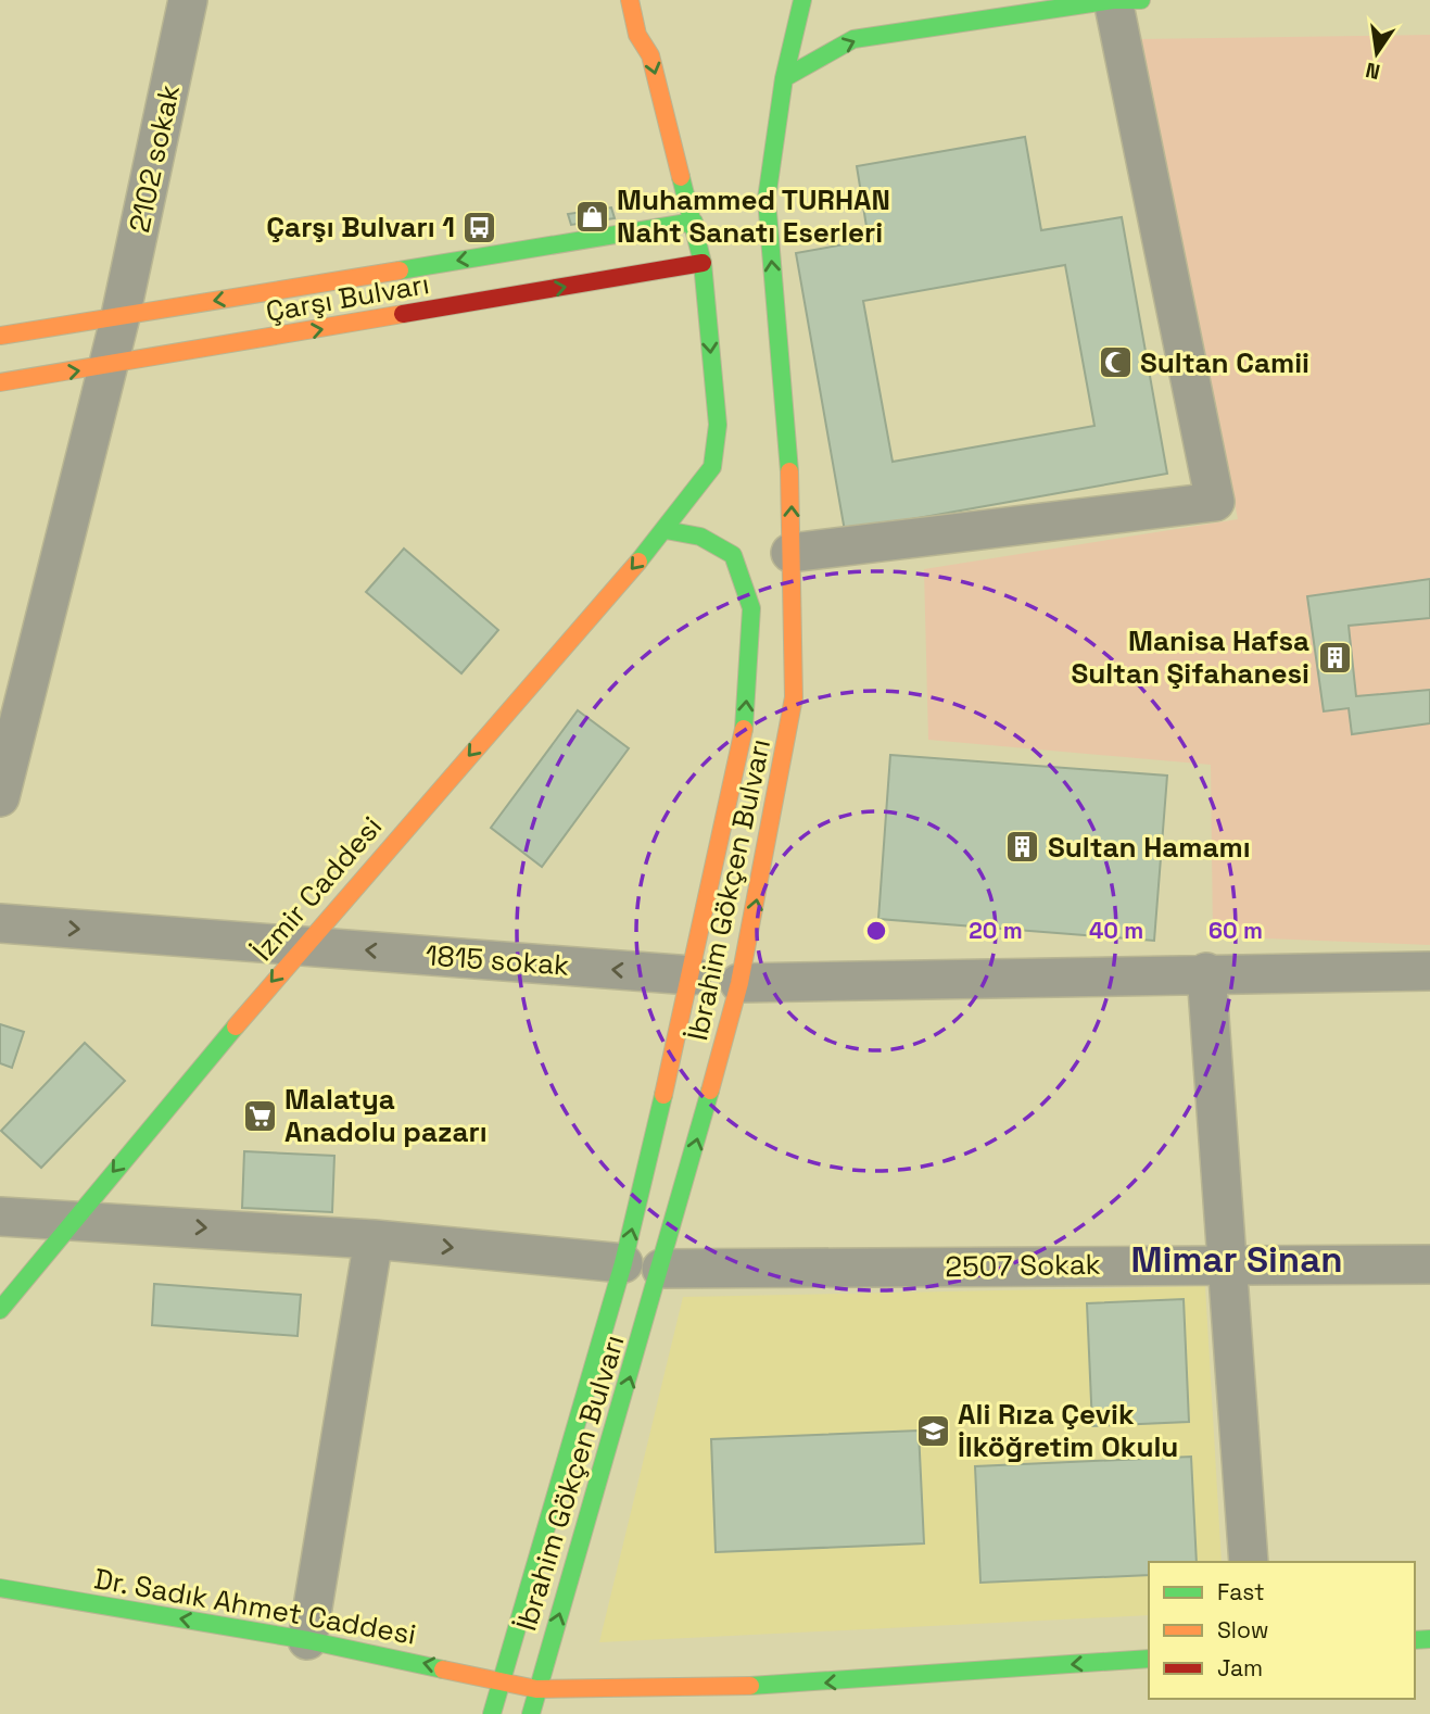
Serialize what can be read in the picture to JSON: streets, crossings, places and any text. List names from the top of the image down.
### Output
{
  "streets": {
    "main road": [
      "Çarşı Bulvarı",
      "İzmir Caddesi",
      "İbrahim Gökçen Bulvarı",
      "Dr. Sadık Ahmet Caddesi"
    ],
    "street": ["2102 sokak", "1815 sokak", "2507 Sokak"]
  },
  "crossings": [
    ["2102 sokak", "Çarşı Bulvarı"],
    ["Çarşı Bulvarı", "İzmir Caddesi"],
    ["İzmir Caddesi", "İbrahim Gökçen Bulvarı"],
    ["İzmir Caddesi", "1815 sokak"],
    ["İbrahim Gökçen Bulvarı", "1815 sokak"],
    ["İbrahim Gökçen Bulvarı", "2507 Sokak"],
    ["İbrahim Gökçen Bulvarı", "Dr. Sadık Ahmet Caddesi"]
  ],
  "one_way": ["İzmir Caddesi", "İbrahim Gökçen Bulvarı", "Dr. Sadık Ahmet Caddesi"],
  "districts": ["Mimar Sinan"],
  "places": {
    "shop": ["Muhammed TURHAN Naht Sanatı Eserleri"],
    "bus stop": ["Çarşı Bulvarı 1"],
    "mosque": ["Sultan Camii"],
    "building": ["Manisa Hafsa Sultan Şifahanesi", "Sultan Hamamı"],
    "supermarket": ["Malatya Anadolu pazarı"],
    "school or university": ["Ali Rıza Çevik İlköğretim Okulu"]
  },
  "legend": ["Fast", "Slow", "Jam"],
  "north": "bottom",
  "rings": ["20 m", "40 m", "60 m"]
}
